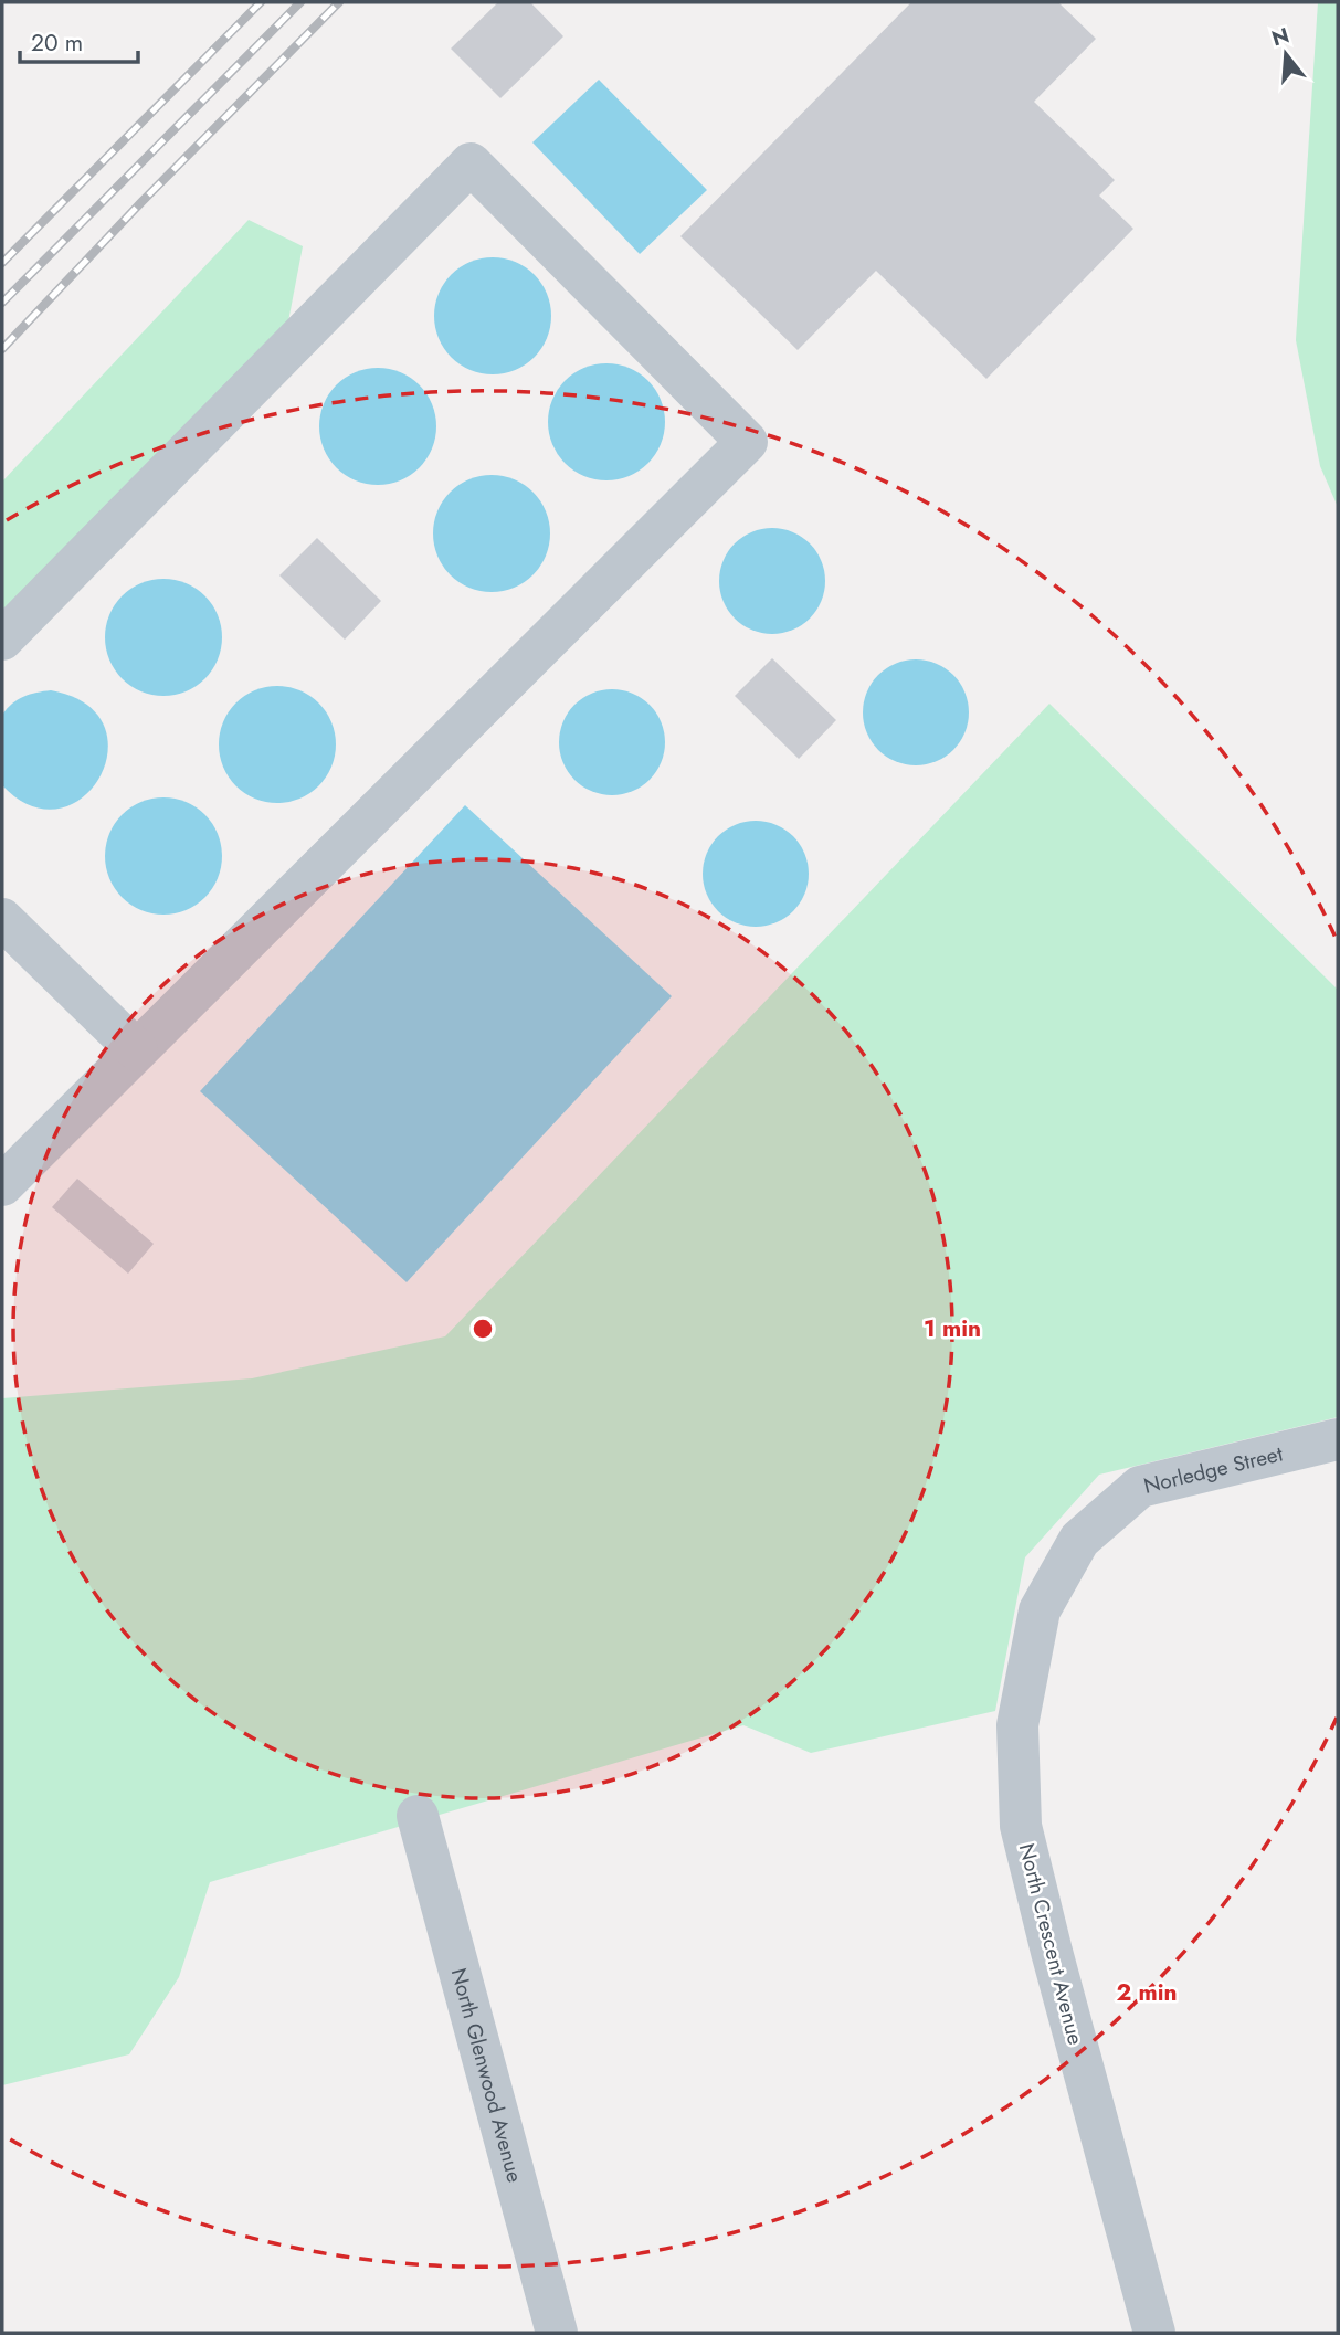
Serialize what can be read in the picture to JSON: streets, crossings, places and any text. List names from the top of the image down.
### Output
{
  "streets": {
    "street": ["Norledge Street", "North Crescent Avenue", "North Glenwood Avenue"]
  },
  "crossings": [
    ["Norledge Street", "North Crescent Avenue"]
  ],
  "scale_bar": "20 m",
  "north": "top",
  "rings": ["1 min", "2 min"]
}
